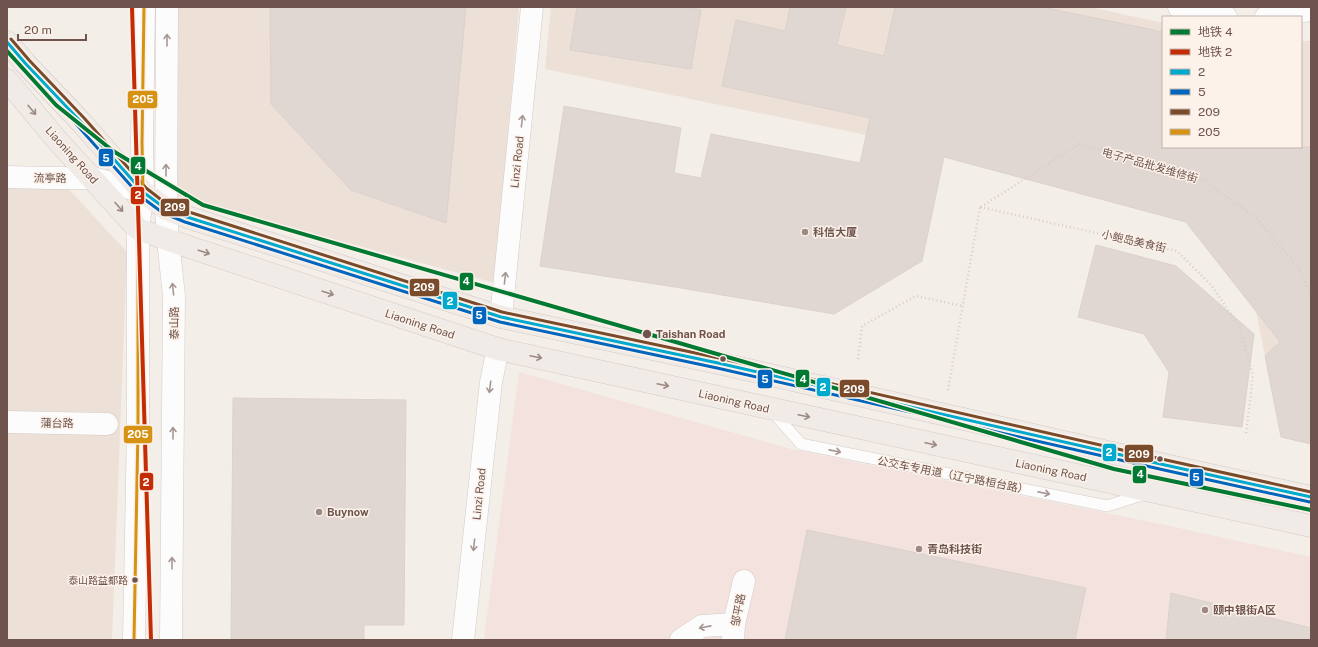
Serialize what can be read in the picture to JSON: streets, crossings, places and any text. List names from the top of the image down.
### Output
{
  "streets": {
    "main road": ["Liaoning Road"],
    "street": [
      "Linzi Road",
      "流亭路",
      "泰山路",
      "蒲台路",
      "邹平路"
    ],
    "path": ["电子产品批发维修街", "小鲍岛美食街"]
  },
  "crossings": [
    ["Liaoning Road", "Linzi Road"],
    ["Liaoning Road", "流亭路"],
    ["Liaoning Road", "泰山路"],
    ["电子产品批发维修街", "小鲍岛美食街"]
  ],
  "places": [
    "科信大厦",
    "Taishan Road",
    "Buynow",
    "青岛科技街",
    "泰山路益都路",
    "颐中银街A区"
  ],
  "lines": [
    "metro line 2",
    "transit line 205",
    "transit line 209",
    "transit line 2",
    "transit line 5",
    "metro line 4"
  ],
  "legend": [
    "地铁 4",
    "地铁 2",
    "2",
    "5",
    "209",
    "205"
  ],
  "scale_bar": "20 m"
}
